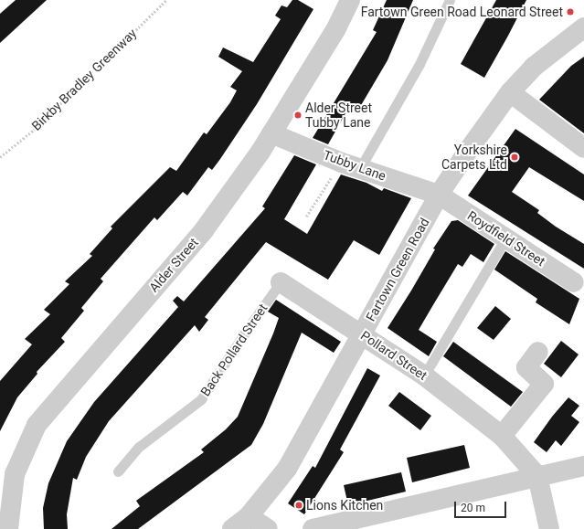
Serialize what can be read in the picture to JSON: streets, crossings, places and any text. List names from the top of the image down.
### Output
{
  "streets": {
    "street": [
      "Tubby Lane",
      "Roydfield Street",
      "Alder Street",
      "Fartown Green Road",
      "Pollard Street"
    ],
    "lane": ["Back Pollard Street"],
    "path": ["Birkby Bradley Greenway"]
  },
  "crossings": [
    ["Tubby Lane", "Roydfield Street"],
    ["Tubby Lane", "Alder Street"],
    ["Tubby Lane", "Fartown Green Road"],
    ["Roydfield Street", "Fartown Green Road"],
    ["Fartown Green Road", "Pollard Street"],
    ["Back Pollard Street", "Pollard Street"]
  ],
  "places": [
    "Fartown Green Road Leonard Street",
    "Alder Street Tubby Lane",
    "Yorkshire Carpets Ltd",
    "Lions Kitchen"
  ],
  "scale_bar": "20 m"
}
